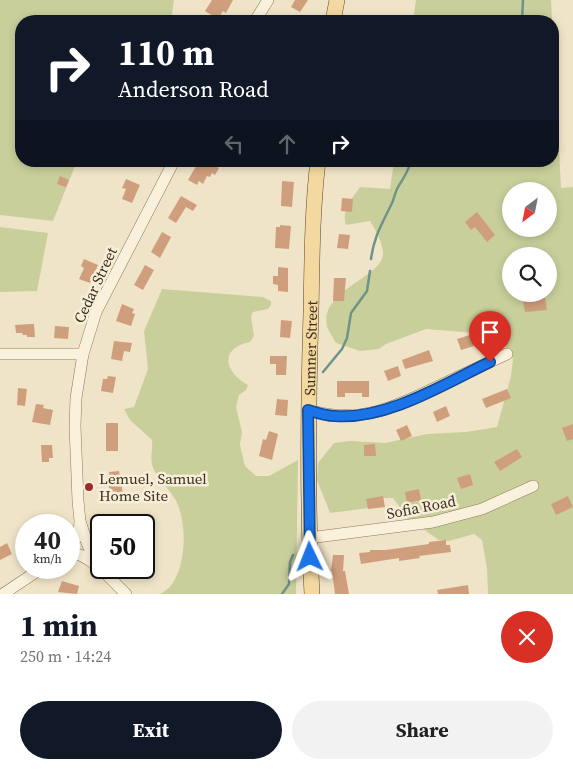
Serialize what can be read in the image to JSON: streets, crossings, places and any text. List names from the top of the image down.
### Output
{
  "streets": {
    "main road": ["Sumner Street"],
    "street": ["Cedar Street", "Sofia Road"]
  },
  "crossings": [
    ["Sumner Street", "Sofia Road"]
  ],
  "places": ["Lemuel, Samuel Home Site"],
  "north": "bottom left",
  "page": {
    "turn": ["110 m", "Anderson Road"],
    "speed": "40 km/h",
    "limit": "50",
    "heading": ["1 min", "250 m · 14:24"],
    "buttons": ["Exit", "Share"]
  }
}
